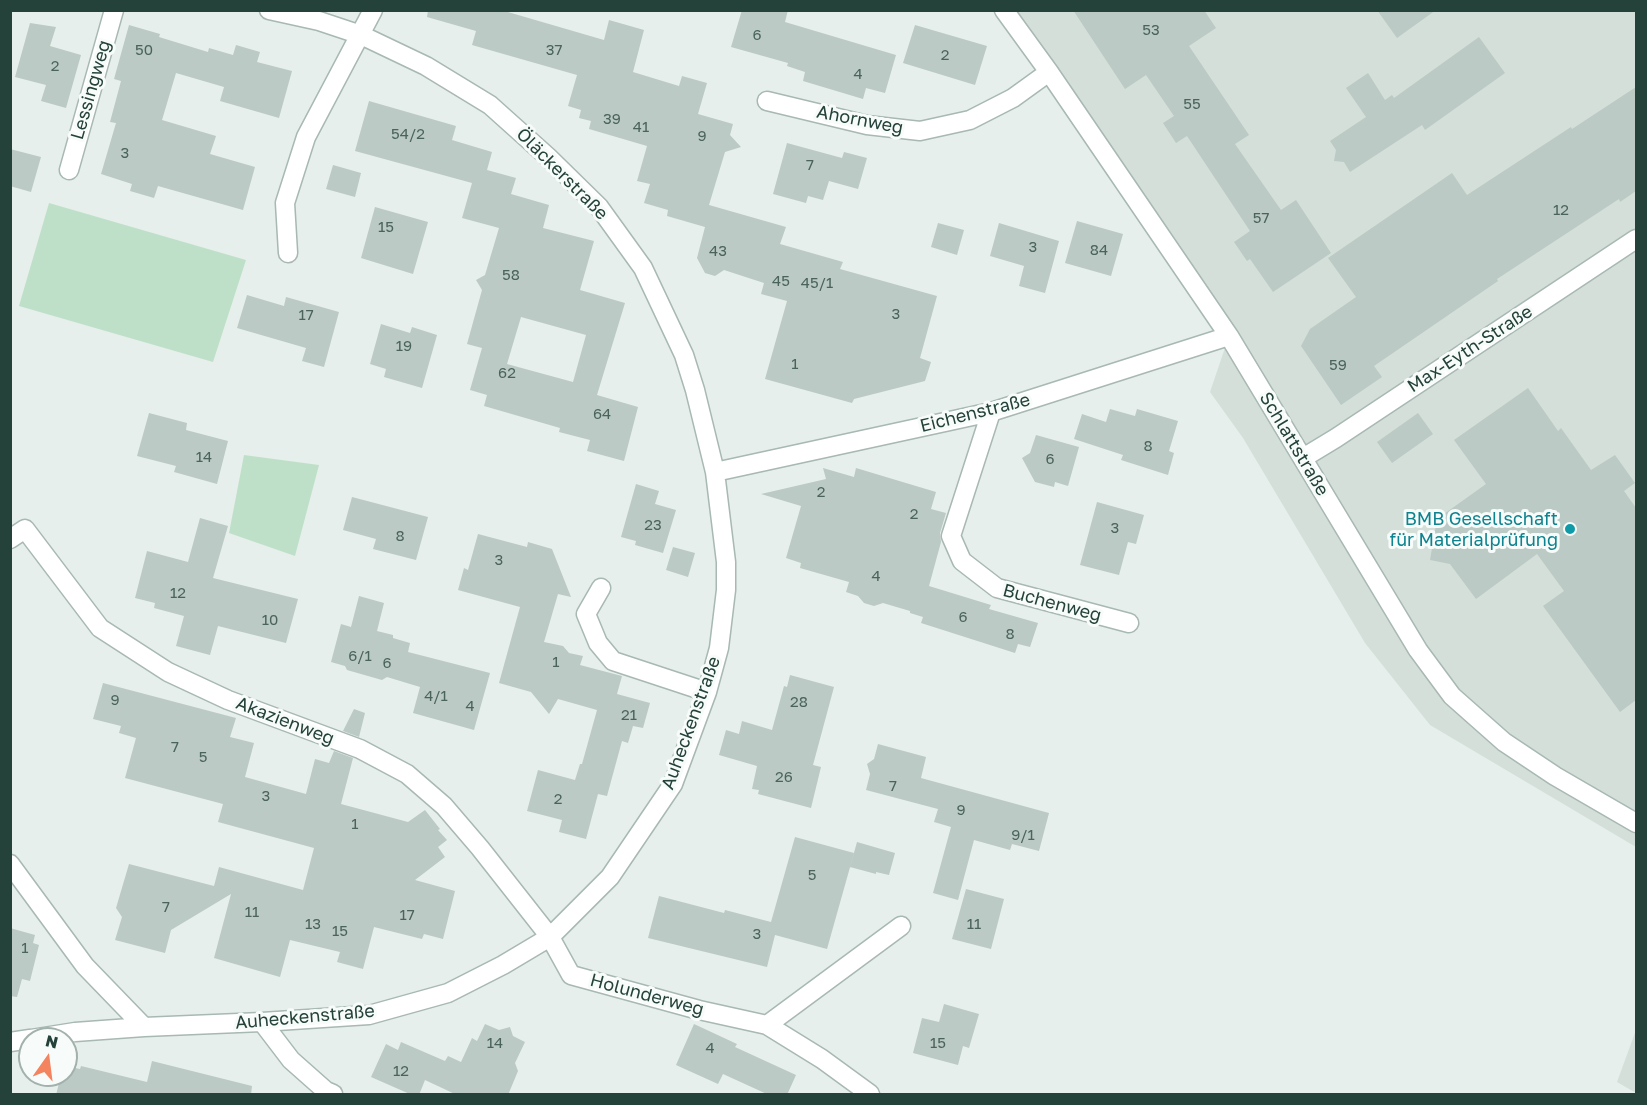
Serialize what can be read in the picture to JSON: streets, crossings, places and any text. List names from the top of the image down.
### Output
{
  "streets": {
    "street": [
      "Lessingweg",
      "Ahornweg",
      "Öläckerstraße",
      "Max-Eyth-Straße",
      "Eichenstraße",
      "Schlattstraße",
      "Buchenweg",
      "Akazienweg",
      "Auheckenstraße",
      "Holunderweg"
    ]
  },
  "crossings": [
    ["Ahornweg", "Schlattstraße"],
    ["Öläckerstraße", "Eichenstraße"],
    ["Öläckerstraße", "Auheckenstraße"],
    ["Max-Eyth-Straße", "Schlattstraße"],
    ["Eichenstraße", "Schlattstraße"],
    ["Eichenstraße", "Buchenweg"],
    ["Eichenstraße", "Auheckenstraße"],
    ["Akazienweg", "Auheckenstraße"],
    ["Akazienweg", "Holunderweg"],
    ["Auheckenstraße", "Holunderweg"]
  ],
  "places": ["BMB Gesellschaft für Materialprüfung"],
  "house_numbers": [
    "53",
    "6",
    "50",
    "37",
    "2",
    "2",
    "4",
    "55",
    "39",
    "41",
    "54/2",
    "9",
    "3",
    "7",
    "12",
    "57",
    "15",
    "3",
    "84",
    "43",
    "58",
    "45",
    "45/1",
    "3",
    "17",
    "19",
    "1",
    "59",
    "62",
    "64",
    "8",
    "14",
    "6",
    "2",
    "2",
    "23",
    "3",
    "8",
    "3",
    "4",
    "12",
    "6",
    "10",
    "8",
    "6/1",
    "1",
    "6",
    "4/1",
    "9",
    "28",
    "4",
    "21",
    "7",
    "5",
    "26",
    "7",
    "3",
    "2",
    "9",
    "1",
    "9/1",
    "5",
    "7",
    "11",
    "17",
    "13",
    "11",
    "15",
    "3",
    "1",
    "14",
    "15",
    "4",
    "12"
  ],
  "north": "top"
}
